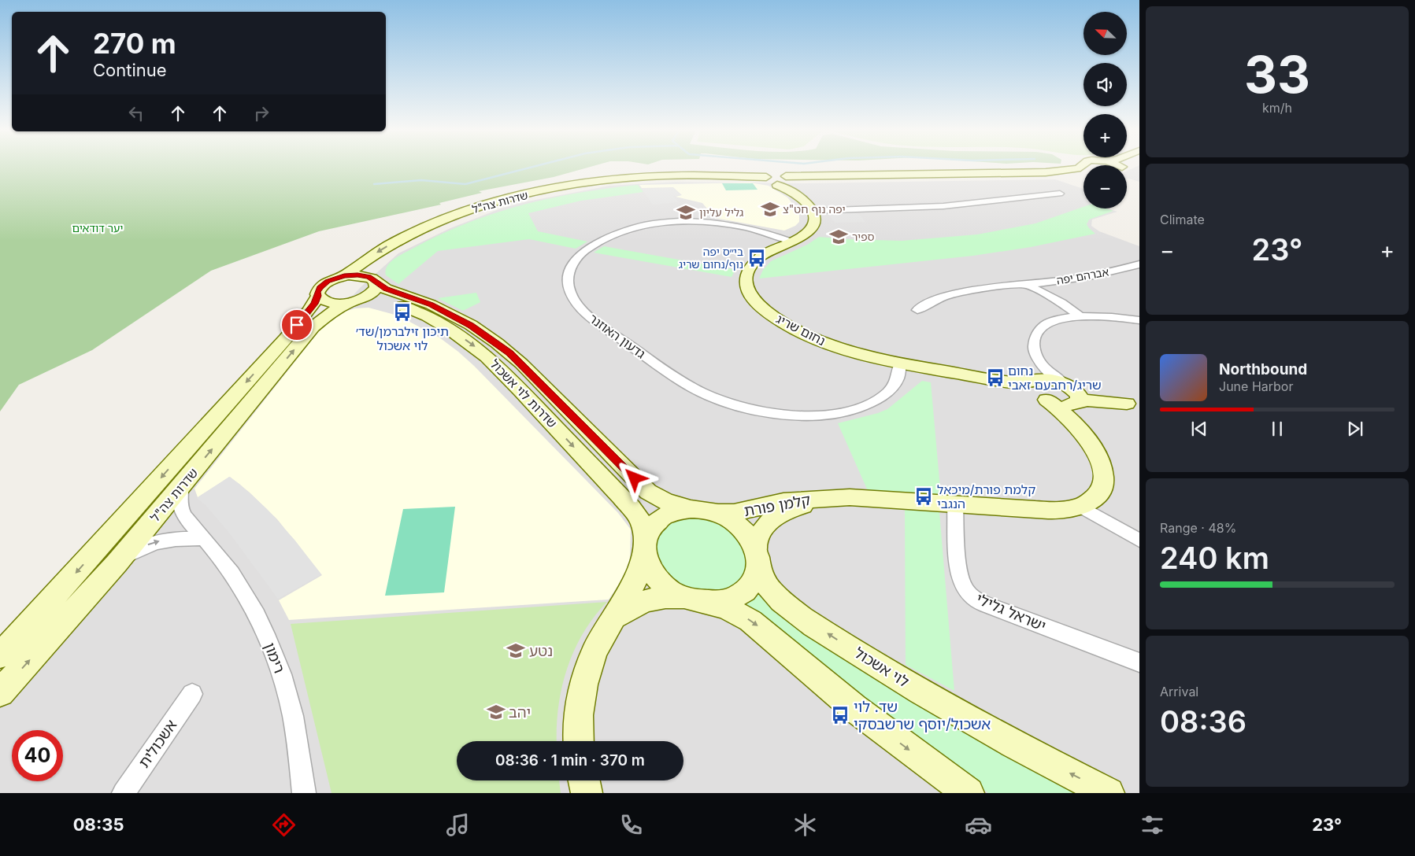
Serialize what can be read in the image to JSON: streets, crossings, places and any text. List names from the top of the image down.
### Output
{
  "streets": {
    "main road": [
      "שדרות צה\"ל",
      "נחום שריג",
      "שדרות לוי אשכול",
      "קלמן פורת",
      "לוי אשכול"
    ],
    "street": [
      "אברהם יפה",
      "גדעון האוזנר",
      "ישראל גלילי",
      "רימון",
      "אשכולית"
    ]
  },
  "crossings": [
    ["שדרות צה\"ל", "שדרות לוי אשכול"],
    ["שדרות צה\"ל", "רימון"],
    ["נחום שריג", "גדעון האוזנר"],
    ["נחום שריג", "קלמן פורת"],
    ["שדרות לוי אשכול", "קלמן פורת"],
    ["שדרות לוי אשכול", "לוי אשכול"],
    ["קלמן פורת", "ישראל גלילי"],
    ["קלמן פורת", "לוי אשכול"]
  ],
  "parks": ["יער דודאים"],
  "places": {
    "school or university": [
      "יפה נוף חט\"צ",
      "גליל עליון",
      "ספיר",
      "נטע",
      "יהב"
    ],
    "bus stop": [
      "בי״ס יפה נוף/נחום שריג",
      "תיכון זילברמן/שד׳ לוי אשכול",
      "נחום שריג/רחבעם זאבי",
      "קלמת פורת/מיכאל הנגבי",
      "שד. לוי אשכול/יוסף שרשבסקי"
    ]
  },
  "north": "top left",
  "page": {
    "tile": [
      ["33", "km/h"],
      "Climate",
      ["Range · 48%", "240 km"],
      ["Arrival", "08:36"]
    ],
    "map_buttons": ["+", "−"],
    "turn": ["270 m", "Continue"],
    "heat": ["−", "23°", "+"],
    "song": ["Northbound", "June Harbor"],
    "limit": "40",
    "trip": "08:36 · 1 min · 370 m",
    "tabs": ["08:35", "23°"]
  }
}
